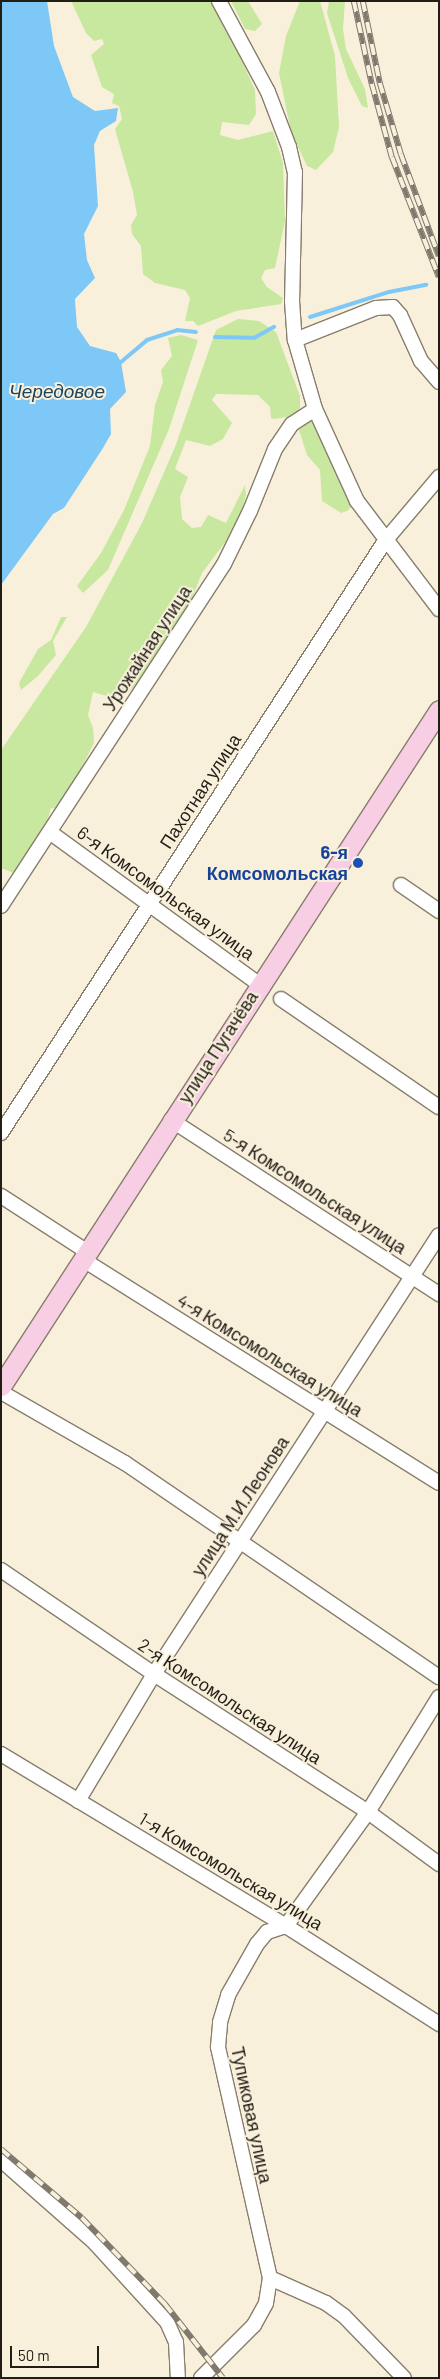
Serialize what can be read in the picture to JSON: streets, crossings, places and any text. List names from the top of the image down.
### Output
{
  "streets": {
    "main road": ["улица Пугачёва"],
    "street": [
      "Урожайная улица",
      "Пахотная улица",
      "6-я Комсомольская улица",
      "5-я Комсомольская улица",
      "4-я Комсомольская улица",
      "улица М.И.Леонова",
      "2-я Комсомольская улица",
      "1-я Комсомольская улица",
      "Тупиковая улица"
    ]
  },
  "crossings": [
    ["Урожайная улица", "6-я Комсомольская улица"],
    ["Пахотная улица", "6-я Комсомольская улица"],
    ["6-я Комсомольская улица", "улица Пугачёва"],
    ["улица Пугачёва", "5-я Комсомольская улица"],
    ["улица Пугачёва", "4-я Комсомольская улица"],
    ["5-я Комсомольская улица", "улица М.И.Леонова"],
    ["4-я Комсомольская улица", "улица М.И.Леонова"],
    ["улица М.И.Леонова", "2-я Комсомольская улица"],
    ["улица М.И.Леонова", "1-я Комсомольская улица"],
    ["2-я Комсомольская улица", "Тупиковая улица"],
    ["1-я Комсомольская улица", "Тупиковая улица"]
  ],
  "water": ["Чередовое"],
  "places": ["6-я Комсомольская"],
  "scale_bar": "50 m"
}
